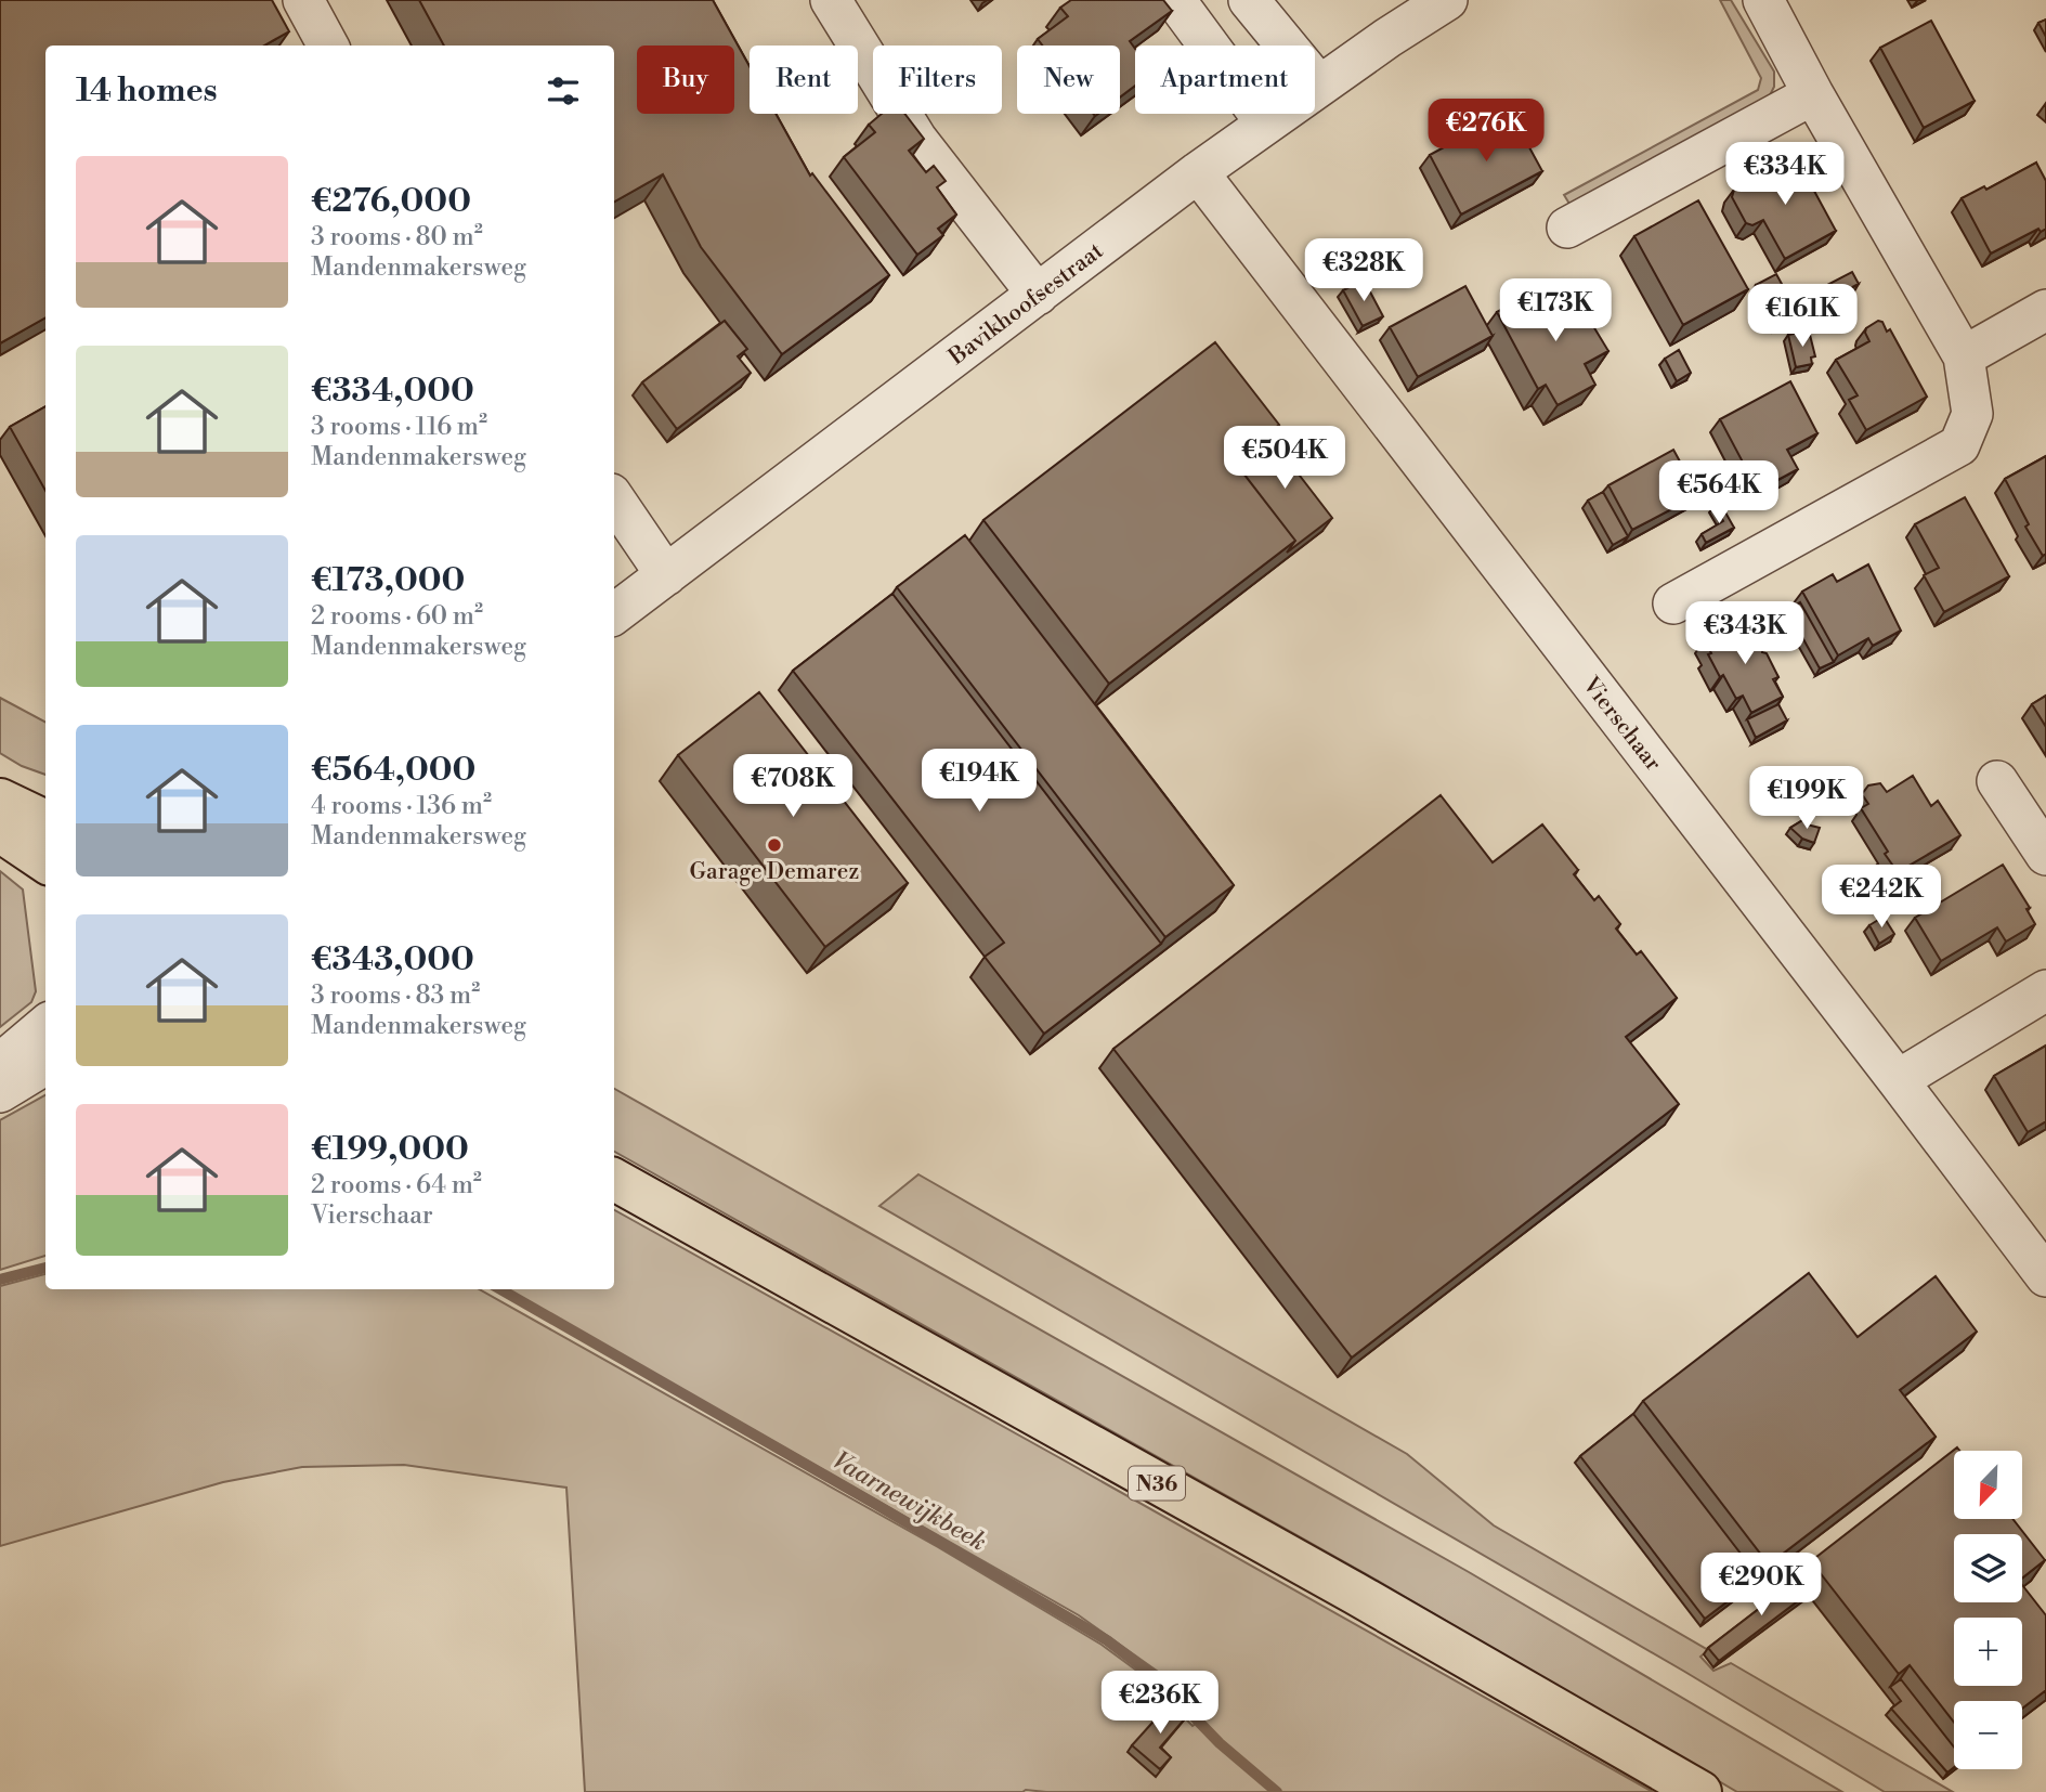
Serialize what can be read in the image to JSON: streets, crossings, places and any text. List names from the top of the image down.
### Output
{
  "streets": {
    "main road": ["N36"],
    "street": ["Bavikhoofsestraat", "Vierschaar"]
  },
  "crossings": [
    ["Bavikhoofsestraat", "Vierschaar"]
  ],
  "water": ["Vaarnewijkbeek"],
  "places": ["Garage Demarez"],
  "north": "bottom left",
  "page": {
    "chip": [
      "Buy",
      "Rent",
      "Filters",
      "New",
      "Apartment"
    ],
    "heading": "14 homes",
    "price": [
      "€276K",
      "€334K",
      "€328K",
      "€173K",
      "€161K",
      "€504K",
      "€564K",
      "€343K",
      "€194K",
      "€708K",
      "€199K",
      "€242K",
      "€290K",
      "€236K"
    ],
    "list": [
      {
        "name": "€276,000",
        "note": "3 rooms · 80 m² · Mandenmakersweg"
      },
      {
        "name": "€334,000",
        "note": "3 rooms · 116 m² · Mandenmakersweg"
      },
      {
        "name": "€173,000",
        "note": "2 rooms · 60 m² · Mandenmakersweg"
      },
      {
        "name": "€564,000",
        "note": "4 rooms · 136 m² · Mandenmakersweg"
      },
      {
        "name": "€343,000",
        "note": "3 rooms · 83 m² · Mandenmakersweg"
      },
      {
        "name": "€199,000",
        "note": "2 rooms · 64 m² · Vierschaar"
      }
    ],
    "map_buttons": ["+", "−"]
  }
}
